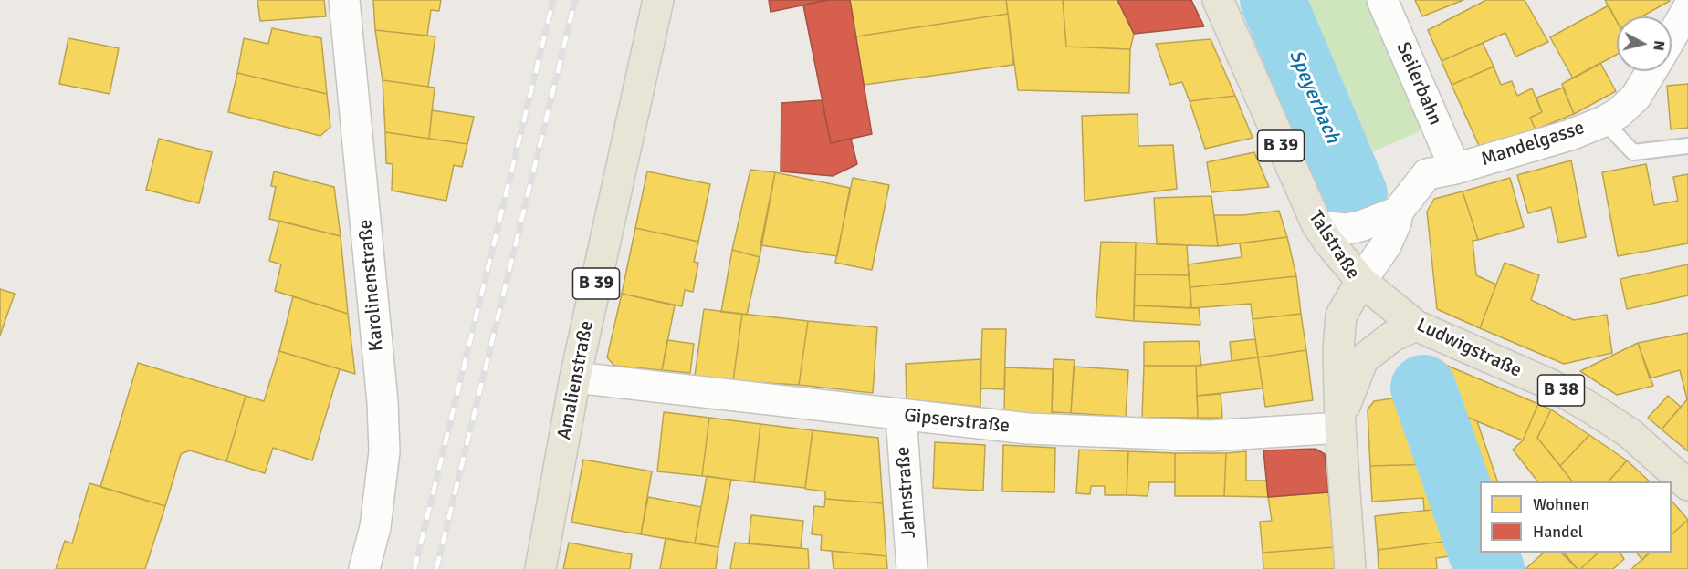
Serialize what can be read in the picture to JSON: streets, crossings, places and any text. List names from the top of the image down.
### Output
{
  "streets": {
    "main road": [
      "B 39",
      "Talstraße",
      "Ludwigstraße",
      "Amalienstraße",
      "B 38"
    ],
    "street": [
      "Seilerbahn",
      "Mandelgasse",
      "Karolinenstraße",
      "Gipserstraße",
      "Jahnstraße"
    ]
  },
  "crossings": [
    ["Seilerbahn", "Mandelgasse"],
    ["Mandelgasse", "Talstraße"],
    ["Mandelgasse", "Ludwigstraße"],
    ["Talstraße", "Ludwigstraße"],
    ["Talstraße", "Gipserstraße"],
    ["Amalienstraße", "Gipserstraße"],
    ["Gipserstraße", "Jahnstraße"]
  ],
  "water": ["Speyerbach"],
  "legend": ["Wohnen", "Handel"],
  "north": "right"
}
